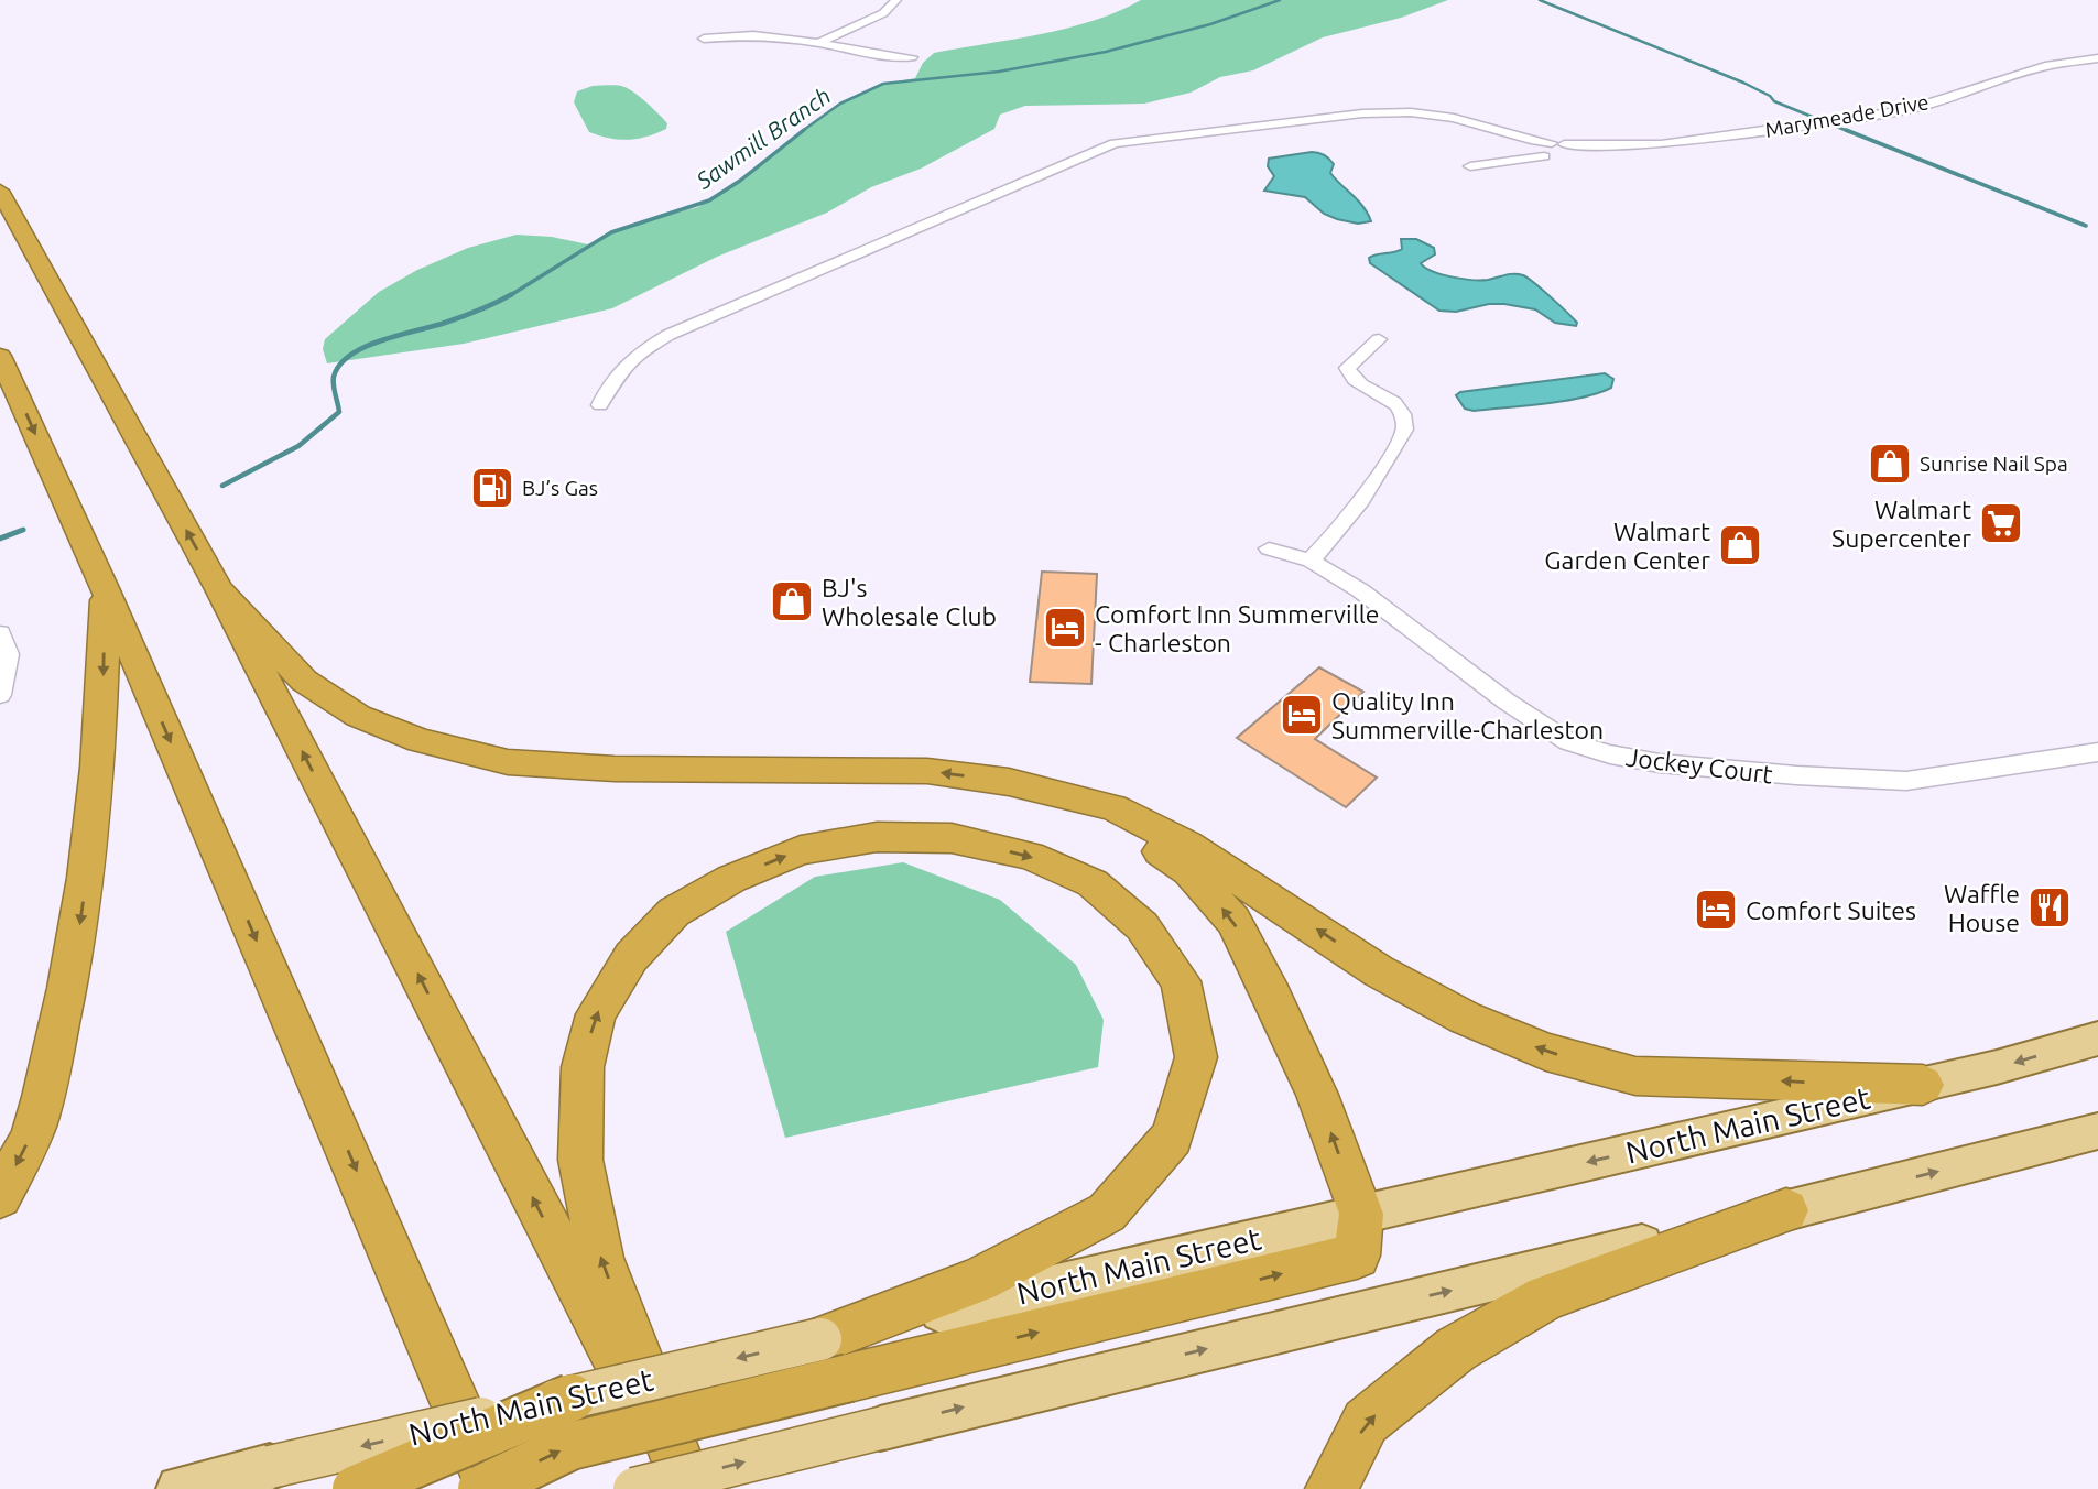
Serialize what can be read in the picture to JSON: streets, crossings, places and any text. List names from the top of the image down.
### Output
{
  "streets": {
    "main road": ["North Main Street"],
    "street": ["Marymeade Drive", "Jockey Court"]
  },
  "water": ["Sawmill Branch"],
  "places": {
    "shop": ["Sunrise Nail Spa", "Walmart Garden Center", "BJ's Wholesale Club"],
    "fuel station": ["BJ’s Gas"],
    "supermarket": ["Walmart Supercenter"],
    "hotel": ["Comfort Inn Summerville - Charleston", "Quality Inn Summerville-Charleston", "Comfort Suites"],
    "restaurant": ["Waffle House"]
  }
}
